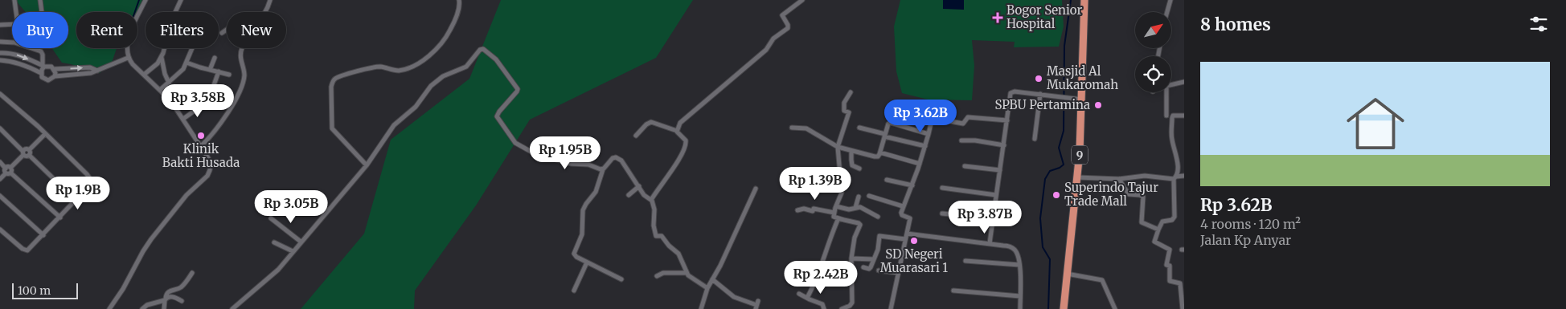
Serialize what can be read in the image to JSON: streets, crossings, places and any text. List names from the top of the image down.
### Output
{
  "streets": {
    "highway": ["9"]
  },
  "places": {
    "health": ["Bogor Senior Hospital"],
    "other": [
      "Masjid Al Mukaromah",
      "SPBU Pertamina",
      "Klinik Bakti Husada",
      "Superindo Tajur Trade Mall",
      "SD Negeri Muarasari 1"
    ]
  },
  "scale_bar": "100 m",
  "north": "top right",
  "page": {
    "heading": "8 homes",
    "chip": [
      "Buy",
      "Rent",
      "Filters",
      "New"
    ],
    "list": [
      {
        "name": "Rp 3.62B",
        "note": "4 rooms · 120 m² · Jalan Kp Anyar"
      }
    ],
    "price": [
      "Rp 3.58B",
      "Rp 3.62B",
      "Rp 1.95B",
      "Rp 1.39B",
      "Rp 1.9B",
      "Rp 3.05B",
      "Rp 3.87B",
      "Rp 2.42B"
    ],
    "scale": "100 m"
  }
}
